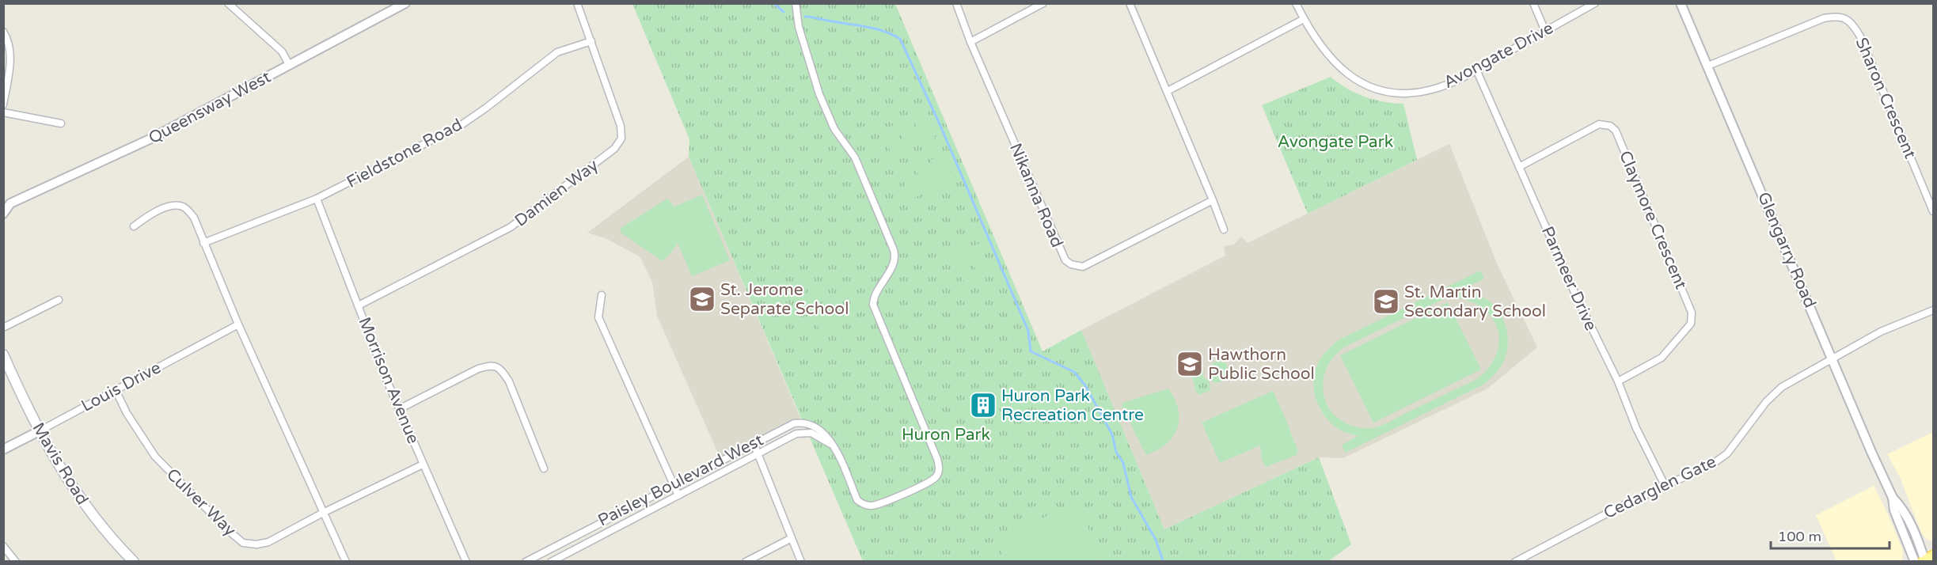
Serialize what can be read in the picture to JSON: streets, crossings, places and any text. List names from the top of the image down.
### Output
{
  "streets": {
    "main road": ["Mavis Road"],
    "street": [
      "Avongate Drive",
      "Sharon Crescent",
      "Queensway West",
      "Fieldstone Road",
      "Damien Way",
      "Nikanna Road",
      "Claymore Crescent",
      "Glengarry Road",
      "Parmeer Drive",
      "Morrison Avenue",
      "Louis Drive",
      "Paisley Boulevard West",
      "Cedarglen Gate",
      "Culver Way"
    ]
  },
  "crossings": [
    ["Avongate Drive", "Parmeer Drive"],
    ["Sharon Crescent", "Glengarry Road"],
    ["Fieldstone Road", "Damien Way"],
    ["Fieldstone Road", "Morrison Avenue"],
    ["Damien Way", "Morrison Avenue"],
    ["Claymore Crescent", "Parmeer Drive"],
    ["Glengarry Road", "Cedarglen Gate"],
    ["Parmeer Drive", "Cedarglen Gate"],
    ["Morrison Avenue", "Culver Way"],
    ["Louis Drive", "Mavis Road"],
    ["Louis Drive", "Culver Way"]
  ],
  "parks": ["Avongate Park", "Huron Park"],
  "places": {
    "school or university": ["St. Jerome Separate School", "St. Martin Secondary School", "Hawthorn Public School"],
    "building": ["Huron Park Recreation Centre"]
  },
  "scale_bar": "100 m"
}
